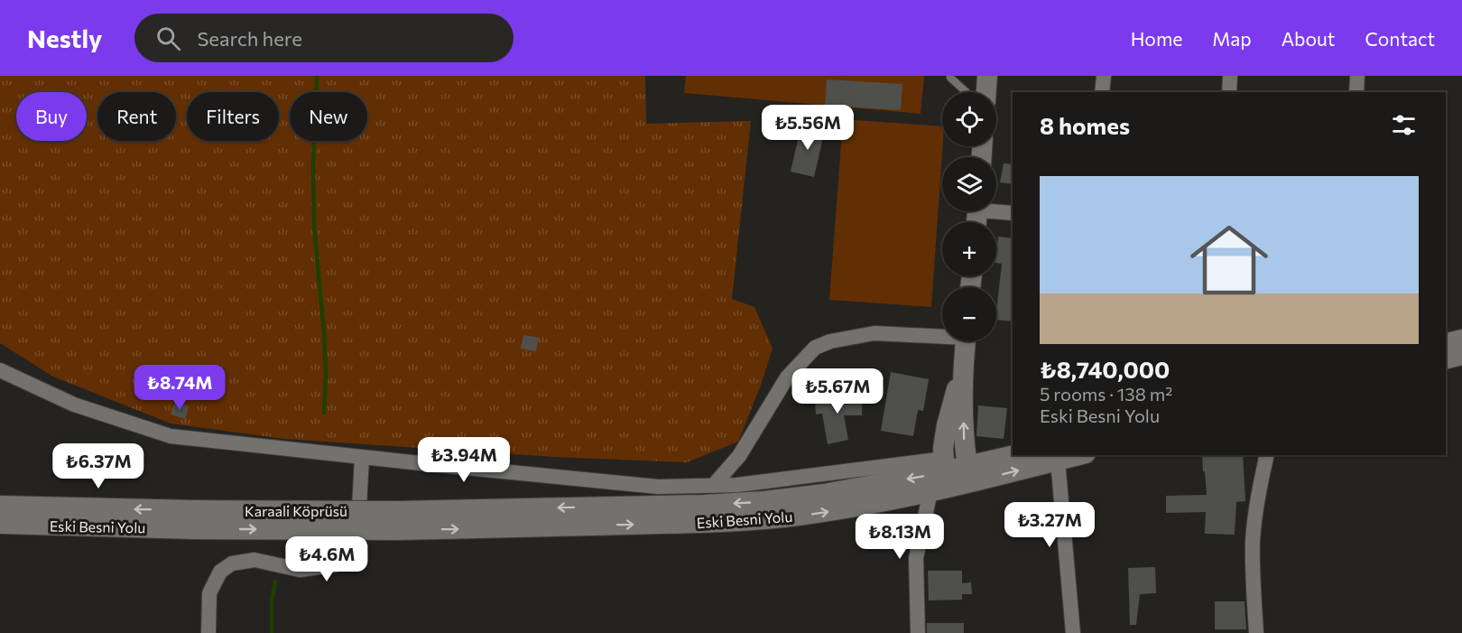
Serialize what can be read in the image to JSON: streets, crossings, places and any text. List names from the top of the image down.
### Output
{
  "streets": {
    "main road": ["Karaali Köprüsü", "Eski Besni Yolu"]
  },
  "crossings": [
    ["Karaali Köprüsü", "Eski Besni Yolu"]
  ],
  "page": {
    "header": "Nestly",
    "search": "Search here",
    "nav": [
      "Home",
      "Map",
      "About",
      "Contact"
    ],
    "map_buttons": ["+", "−"],
    "chip": [
      "Buy",
      "Rent",
      "Filters",
      "New"
    ],
    "heading": "8 homes",
    "price": [
      "₺5.56M",
      "₺8.74M",
      "₺5.67M",
      "₺3.94M",
      "₺6.37M",
      "₺3.27M",
      "₺8.13M",
      "₺4.6M"
    ],
    "list": [
      {
        "name": "₺8,740,000",
        "note": "5 rooms · 138 m² · Eski Besni Yolu"
      }
    ]
  }
}
